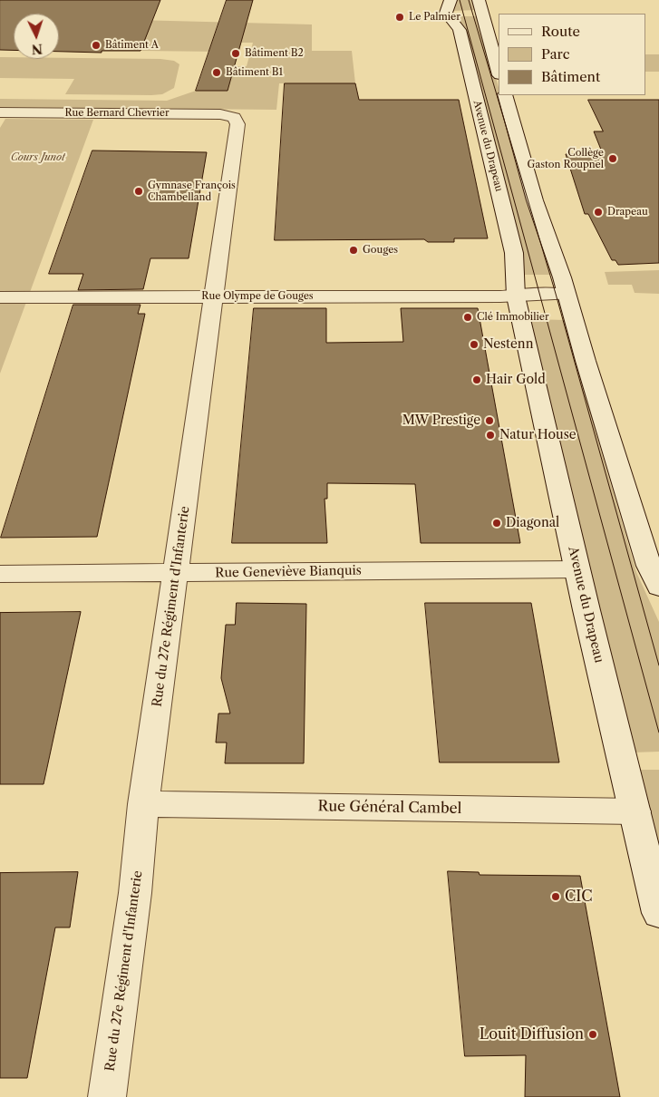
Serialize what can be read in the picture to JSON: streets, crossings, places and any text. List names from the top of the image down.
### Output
{
  "streets": {
    "main road": [
      "Rue Bernard Chevrier",
      "Avenue du Drapeau",
      "Rue Olympe de Gouges",
      "Rue Geneviève Bianquis",
      "Rue du 27e Régiment d'Infanterie",
      "Rue Général Cambel"
    ]
  },
  "crossings": [
    ["Rue Bernard Chevrier", "Rue du 27e Régiment d'Infanterie"],
    ["Avenue du Drapeau", "Rue Olympe de Gouges"],
    ["Avenue du Drapeau", "Rue Geneviève Bianquis"],
    ["Avenue du Drapeau", "Rue Général Cambel"],
    ["Rue Olympe de Gouges", "Rue du 27e Régiment d'Infanterie"],
    ["Rue Geneviève Bianquis", "Rue du 27e Régiment d'Infanterie"],
    ["Rue du 27e Régiment d'Infanterie", "Rue Général Cambel"]
  ],
  "parks": ["Cours Junot"],
  "places": [
    "Le Palmier",
    "Bâtiment A",
    "Bâtiment B2",
    "Bâtiment B1",
    "Collège Gaston Roupnel",
    "Gymnase François Chambelland",
    "Drapeau",
    "Gouges",
    "Clé Immobilier",
    "Nestenn",
    "Hair Gold",
    "MW Prestige",
    "Natur House",
    "Diagonal",
    "CIC",
    "Louit Diffusion"
  ],
  "legend": ["Route", "Parc", "Bâtiment"],
  "north": "bottom"
}
